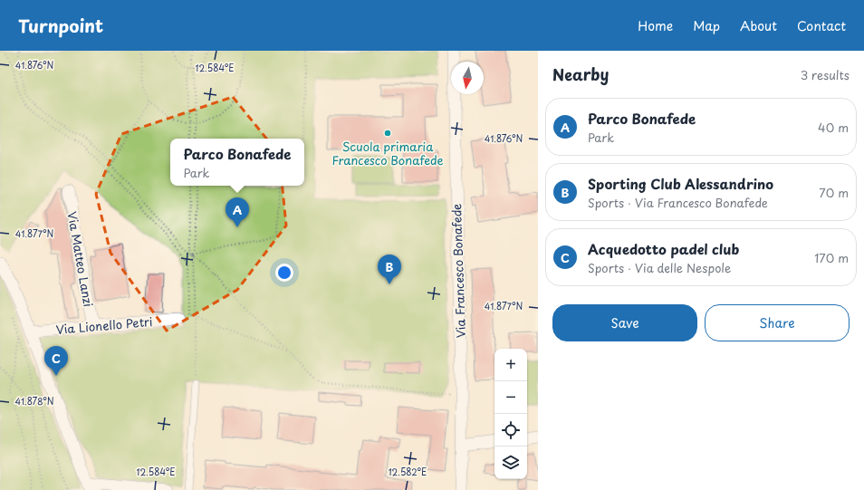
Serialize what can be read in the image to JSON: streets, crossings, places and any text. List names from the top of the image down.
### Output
{
  "streets": {
    "street": ["Via Matteo Lanzi", "Via Francesco Bonafede", "Via Lionello Petri"]
  },
  "crossings": [
    ["Via Matteo Lanzi", "Via Lionello Petri"]
  ],
  "places": ["Scuola primaria Francesco Bonafede"],
  "north": "bottom",
  "page": {
    "header": "Turnpoint",
    "nav": [
      "Home",
      "Map",
      "About",
      "Contact"
    ],
    "heading": ["Nearby", "3 results"],
    "list": [
      {
        "mark": "A",
        "name": "Parco Bonafede",
        "note": "Park",
        "value": "40 m"
      },
      {
        "mark": "B",
        "name": "Sporting Club Alessandrino",
        "note": "Sports · Via Francesco Bonafede",
        "value": "70 m"
      },
      {
        "mark": "C",
        "name": "Acquedotto padel club",
        "note": "Sports · Via delle Nespole",
        "value": "170 m"
      }
    ],
    "popup": ["Parco Bonafede", "Park"],
    "pins": ["A", "B", "C"],
    "buttons": ["Save", "Share"],
    "map_buttons": ["+", "−"]
  },
  "coordinates": [
    "41.876°N",
    "12.584°E",
    "41.877°N",
    "41.878°N",
    "12.582°E"
  ]
}
